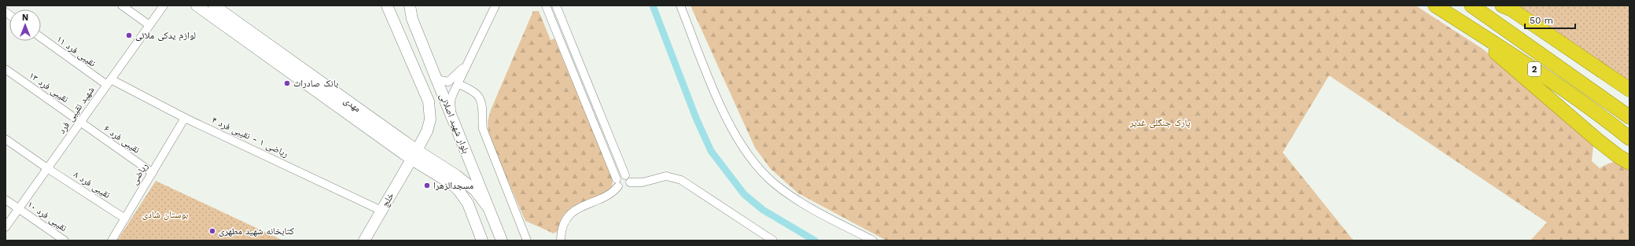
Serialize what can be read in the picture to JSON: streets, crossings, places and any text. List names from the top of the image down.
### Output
{
  "streets": {
    "highway": ["2"],
    "main road": ["مهدی", "بلوار شهید اصلانی", "خلج"],
    "street": [
      "نقیبی فرد ۱۱",
      "نقیبی فرد ۱۳",
      "شهید نقیبی فرد",
      "ریاضی ۱ - نقیبی فرد ۴",
      "نقیبی فرد ۶",
      "ریاضی",
      "نقیبی فرد ۸",
      "نقیبی فرد ۱۰"
    ]
  },
  "crossings": [
    ["نقیبی فرد ۱۱", "شهید نقیبی فرد"],
    ["نقیبی فرد ۱۱", "ریاضی ۱ - نقیبی فرد ۴"],
    ["نقیبی فرد ۱۳", "شهید نقیبی فرد"],
    ["نقیبی فرد ۱۳", "نقیبی فرد ۶"],
    ["مهدی", "بلوار شهید اصلانی"],
    ["مهدی", "خلج"],
    ["شهید نقیبی فرد", "ریاضی ۱ - نقیبی فرد ۴"],
    ["شهید نقیبی فرد", "نقیبی فرد ۶"],
    ["شهید نقیبی فرد", "نقیبی فرد ۸"],
    ["شهید نقیبی فرد", "نقیبی فرد ۱۰"],
    ["بلوار شهید اصلانی", "خلج"],
    ["ریاضی ۱ - نقیبی فرد ۴", "ریاضی"],
    ["ریاضی ۱ - نقیبی فرد ۴", "خلج"],
    ["نقیبی فرد ۶", "ریاضی"],
    ["ریاضی", "نقیبی فرد ۸"]
  ],
  "parks": ["پارک جنگلی غدیر", "بوستان شادی"],
  "places": [
    "لوازم یدکی ملائی",
    "بانک صادرات",
    "مسجدالزهرا",
    "کتابخانه شهید مطهری"
  ],
  "scale_bar": "50 m",
  "north": "top"
}
